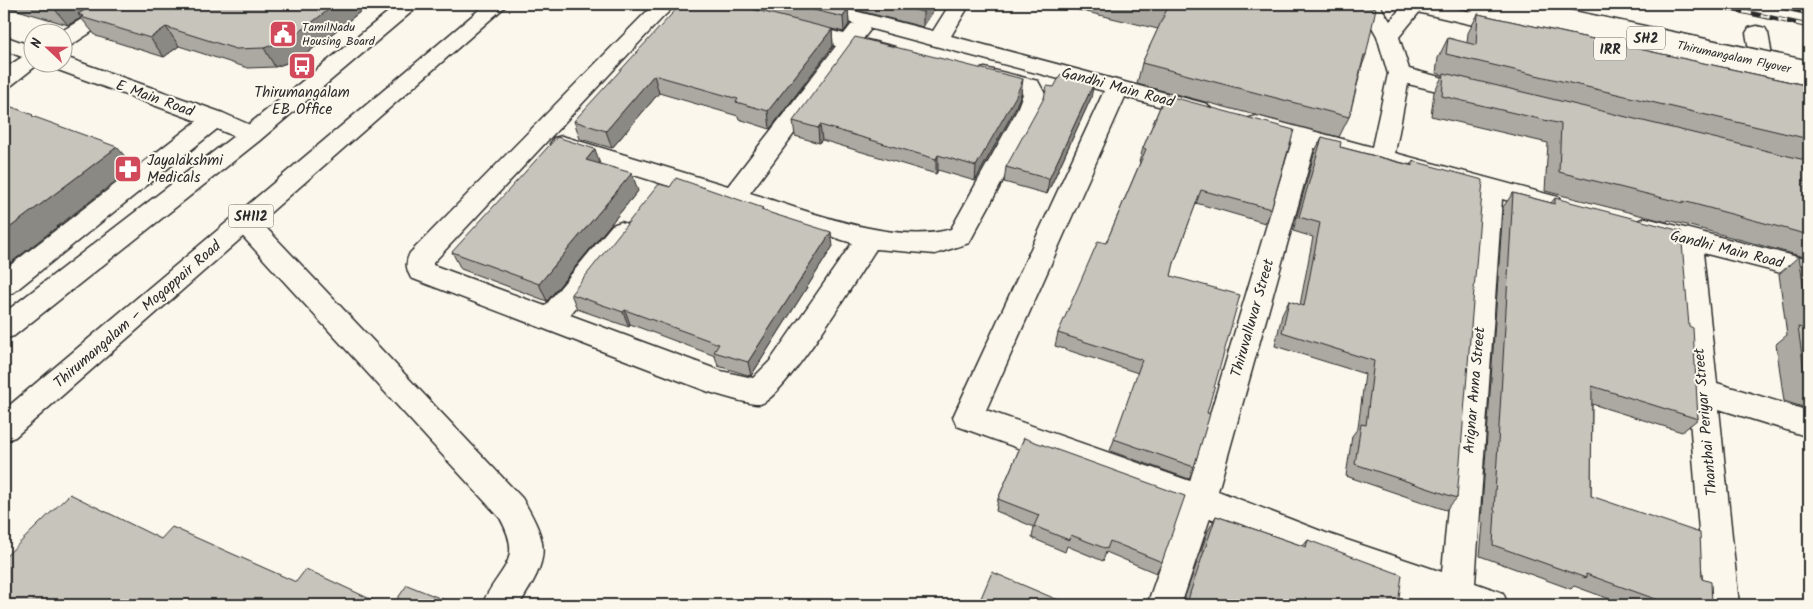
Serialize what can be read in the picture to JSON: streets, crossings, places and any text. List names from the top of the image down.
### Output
{
  "streets": {
    "street": [
      "SH2",
      "IRR",
      "Thirumangalam Flyover",
      "Gandhi Main Road",
      "E Main Road",
      "SH112",
      "Thirumangalam – Mogappair Road",
      "Thiruvalluvar Street",
      "Arignar Anna Street",
      "Thanthai Periyar Street"
    ]
  },
  "crossings": [
    ["Gandhi Main Road", "Thiruvalluvar Street"],
    ["Gandhi Main Road", "Arignar Anna Street"],
    ["Gandhi Main Road", "Thanthai Periyar Street"]
  ],
  "places": {
    "public building": ["TamilNadu Housing Board"],
    "bus stop": ["Thirumangalam EB Office"],
    "pharmacy": ["Jayalakshmi Medicals"]
  },
  "north": "left"
}
